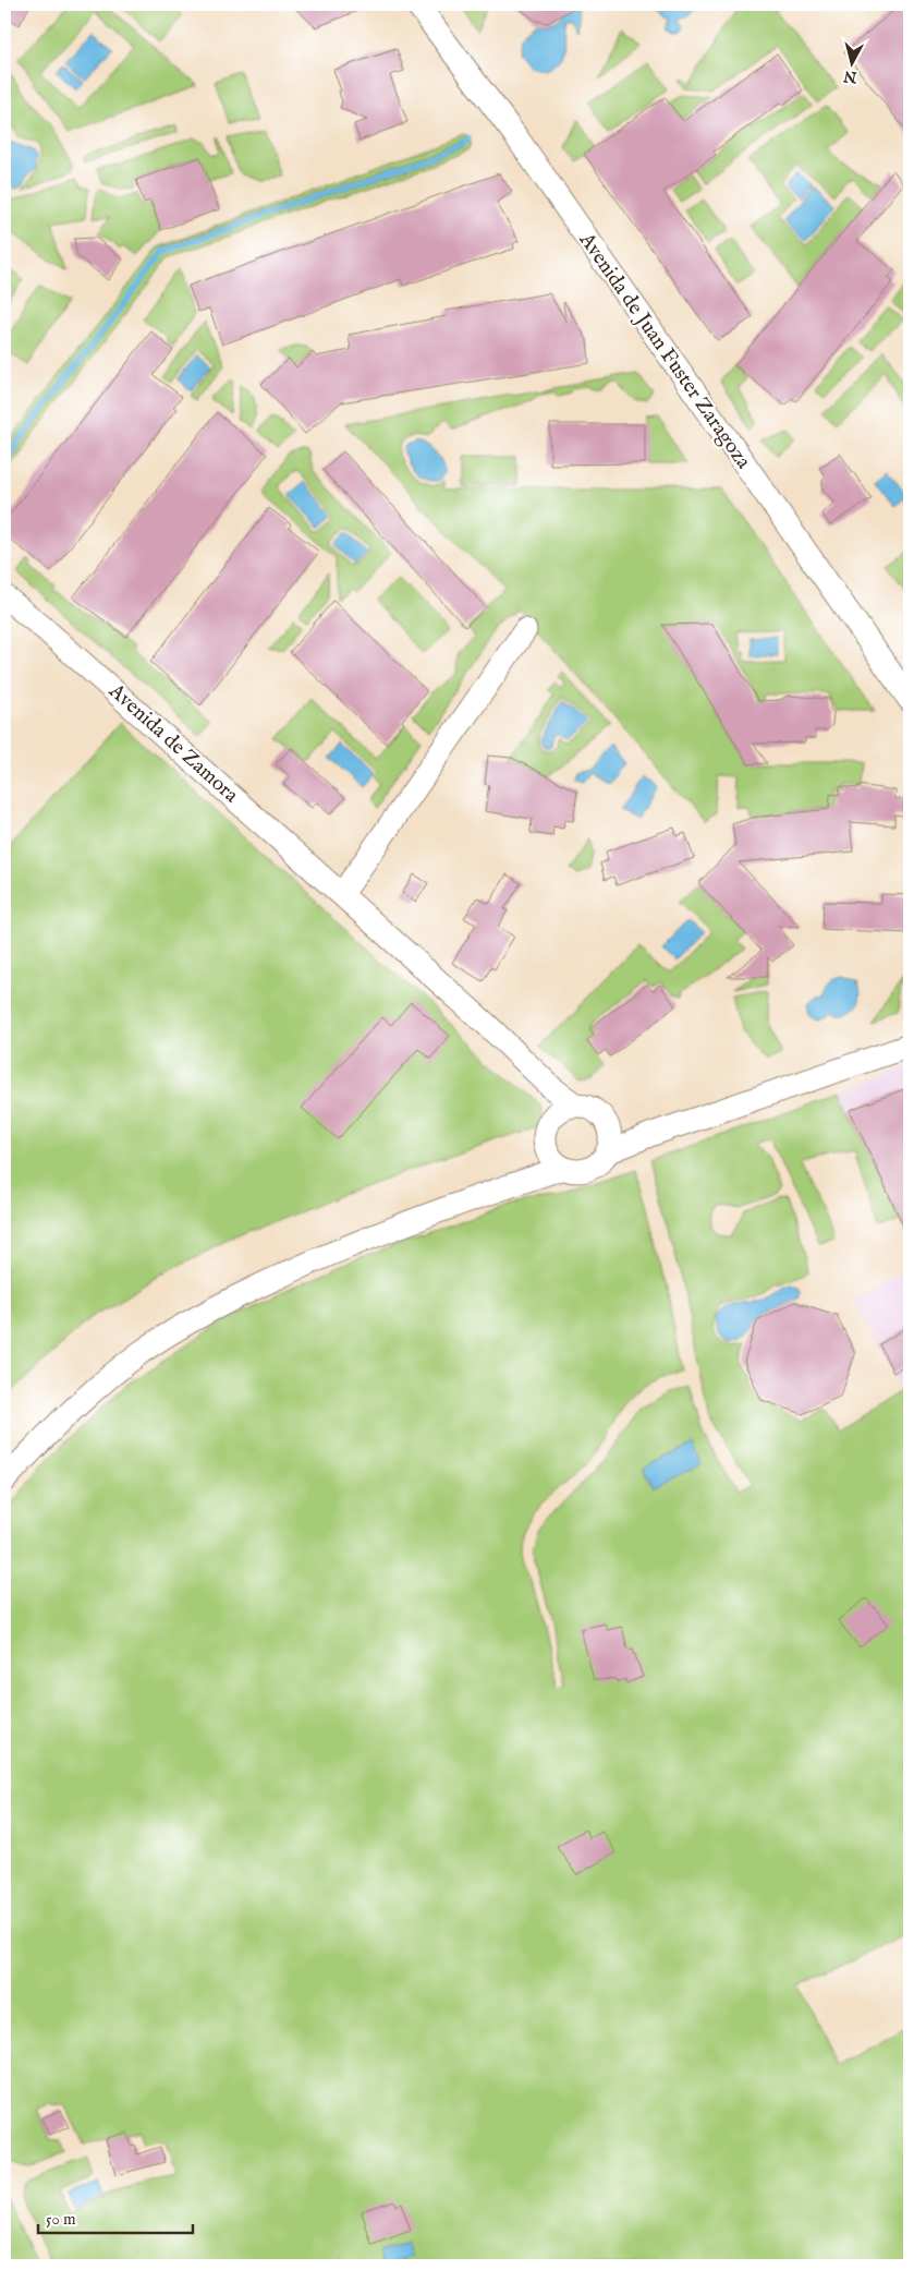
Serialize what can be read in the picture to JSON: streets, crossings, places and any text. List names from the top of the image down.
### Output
{
  "streets": {
    "street": ["Avenida de Juan Fuster Zaragoza", "Avenida de Zamora"]
  },
  "scale_bar": "50 m",
  "north": "bottom"
}
